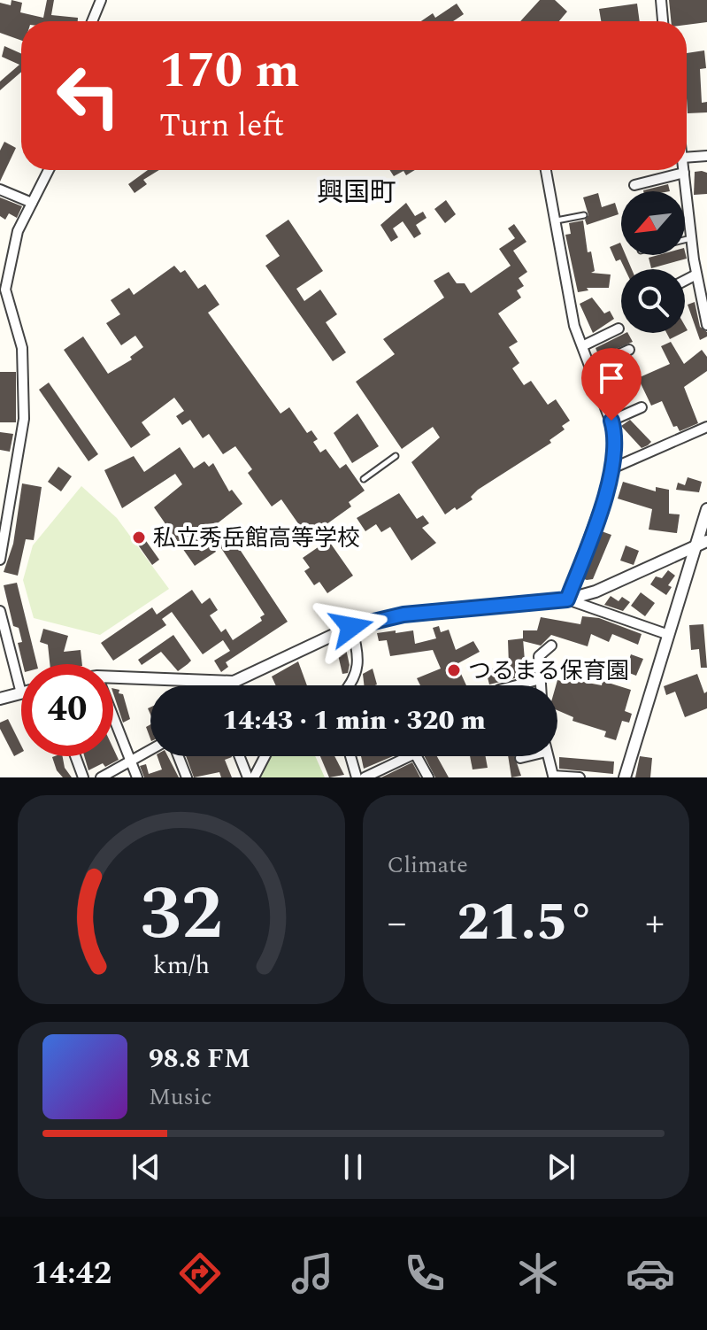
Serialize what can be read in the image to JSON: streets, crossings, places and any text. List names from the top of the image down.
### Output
{
  "districts": ["興国町"],
  "places": ["私立秀岳館高等学校", "つるまる保育園"],
  "north": "bottom left",
  "page": {
    "turn": ["170 m", "Turn left"],
    "limit": "40",
    "trip": "14:43 · 1 min · 320 m",
    "tile": "Climate",
    "heat": ["−", "21.5°", "+"],
    "song": ["98.8 FM", "Music"],
    "tabs": "14:42",
    "gauge": ["32", "km/h"]
  }
}
